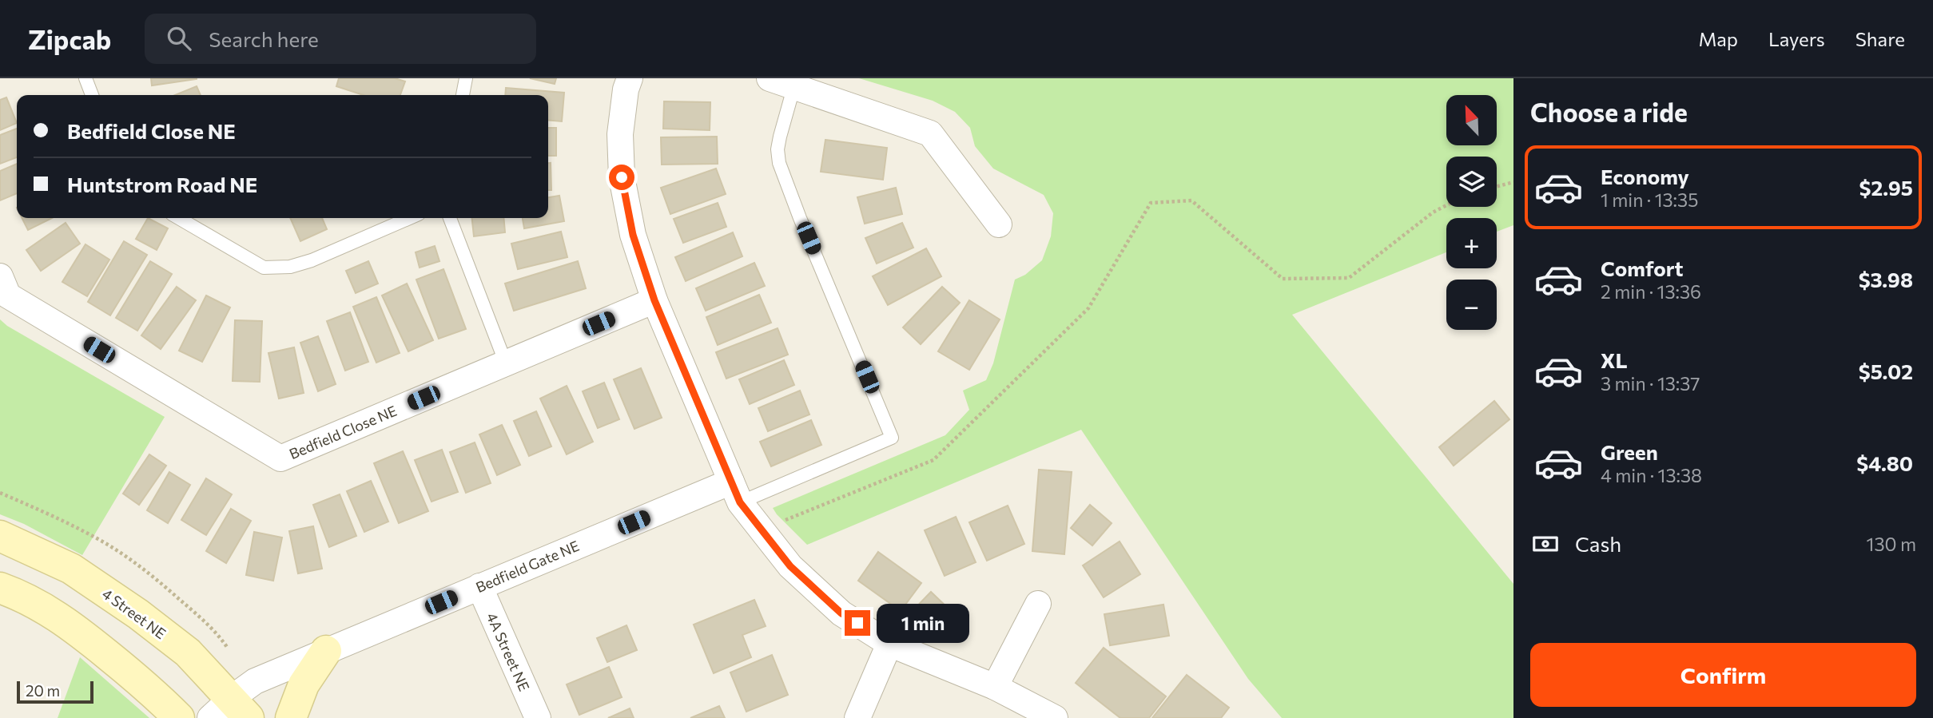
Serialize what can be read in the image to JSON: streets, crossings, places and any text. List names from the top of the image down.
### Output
{
  "streets": {
    "main road": ["4 Street NE"],
    "street": ["Bedfield Close NE", "Bedfield Gate NE", "4A Street NE"]
  },
  "crossings": [
    ["Bedfield Gate NE", "4 Street NE"],
    ["Bedfield Gate NE", "4A Street NE"]
  ],
  "scale_bar": "20 m",
  "north": "top left",
  "page": {
    "header": "Zipcab",
    "search": "Search here",
    "nav": ["Map", "Layers", "Share"],
    "heading": "Choose a ride",
    "map_buttons": ["+", "−"],
    "banner": ["Bedfield Close NE", "Huntstrom Road NE"],
    "list": [
      {
        "name": "Economy",
        "note": "1 min · 13:35",
        "value": "$2.95"
      },
      {
        "name": "Comfort",
        "note": "2 min · 13:36",
        "value": "$3.98"
      },
      {
        "name": "XL",
        "note": "3 min · 13:37",
        "value": "$5.02"
      },
      {
        "name": "Green",
        "note": "4 min · 13:38",
        "value": "$4.80"
      }
    ],
    "pay": ["Cash", "130 m"],
    "bubble": "1 min",
    "buttons": "Confirm",
    "scale": "20 m"
  }
}
